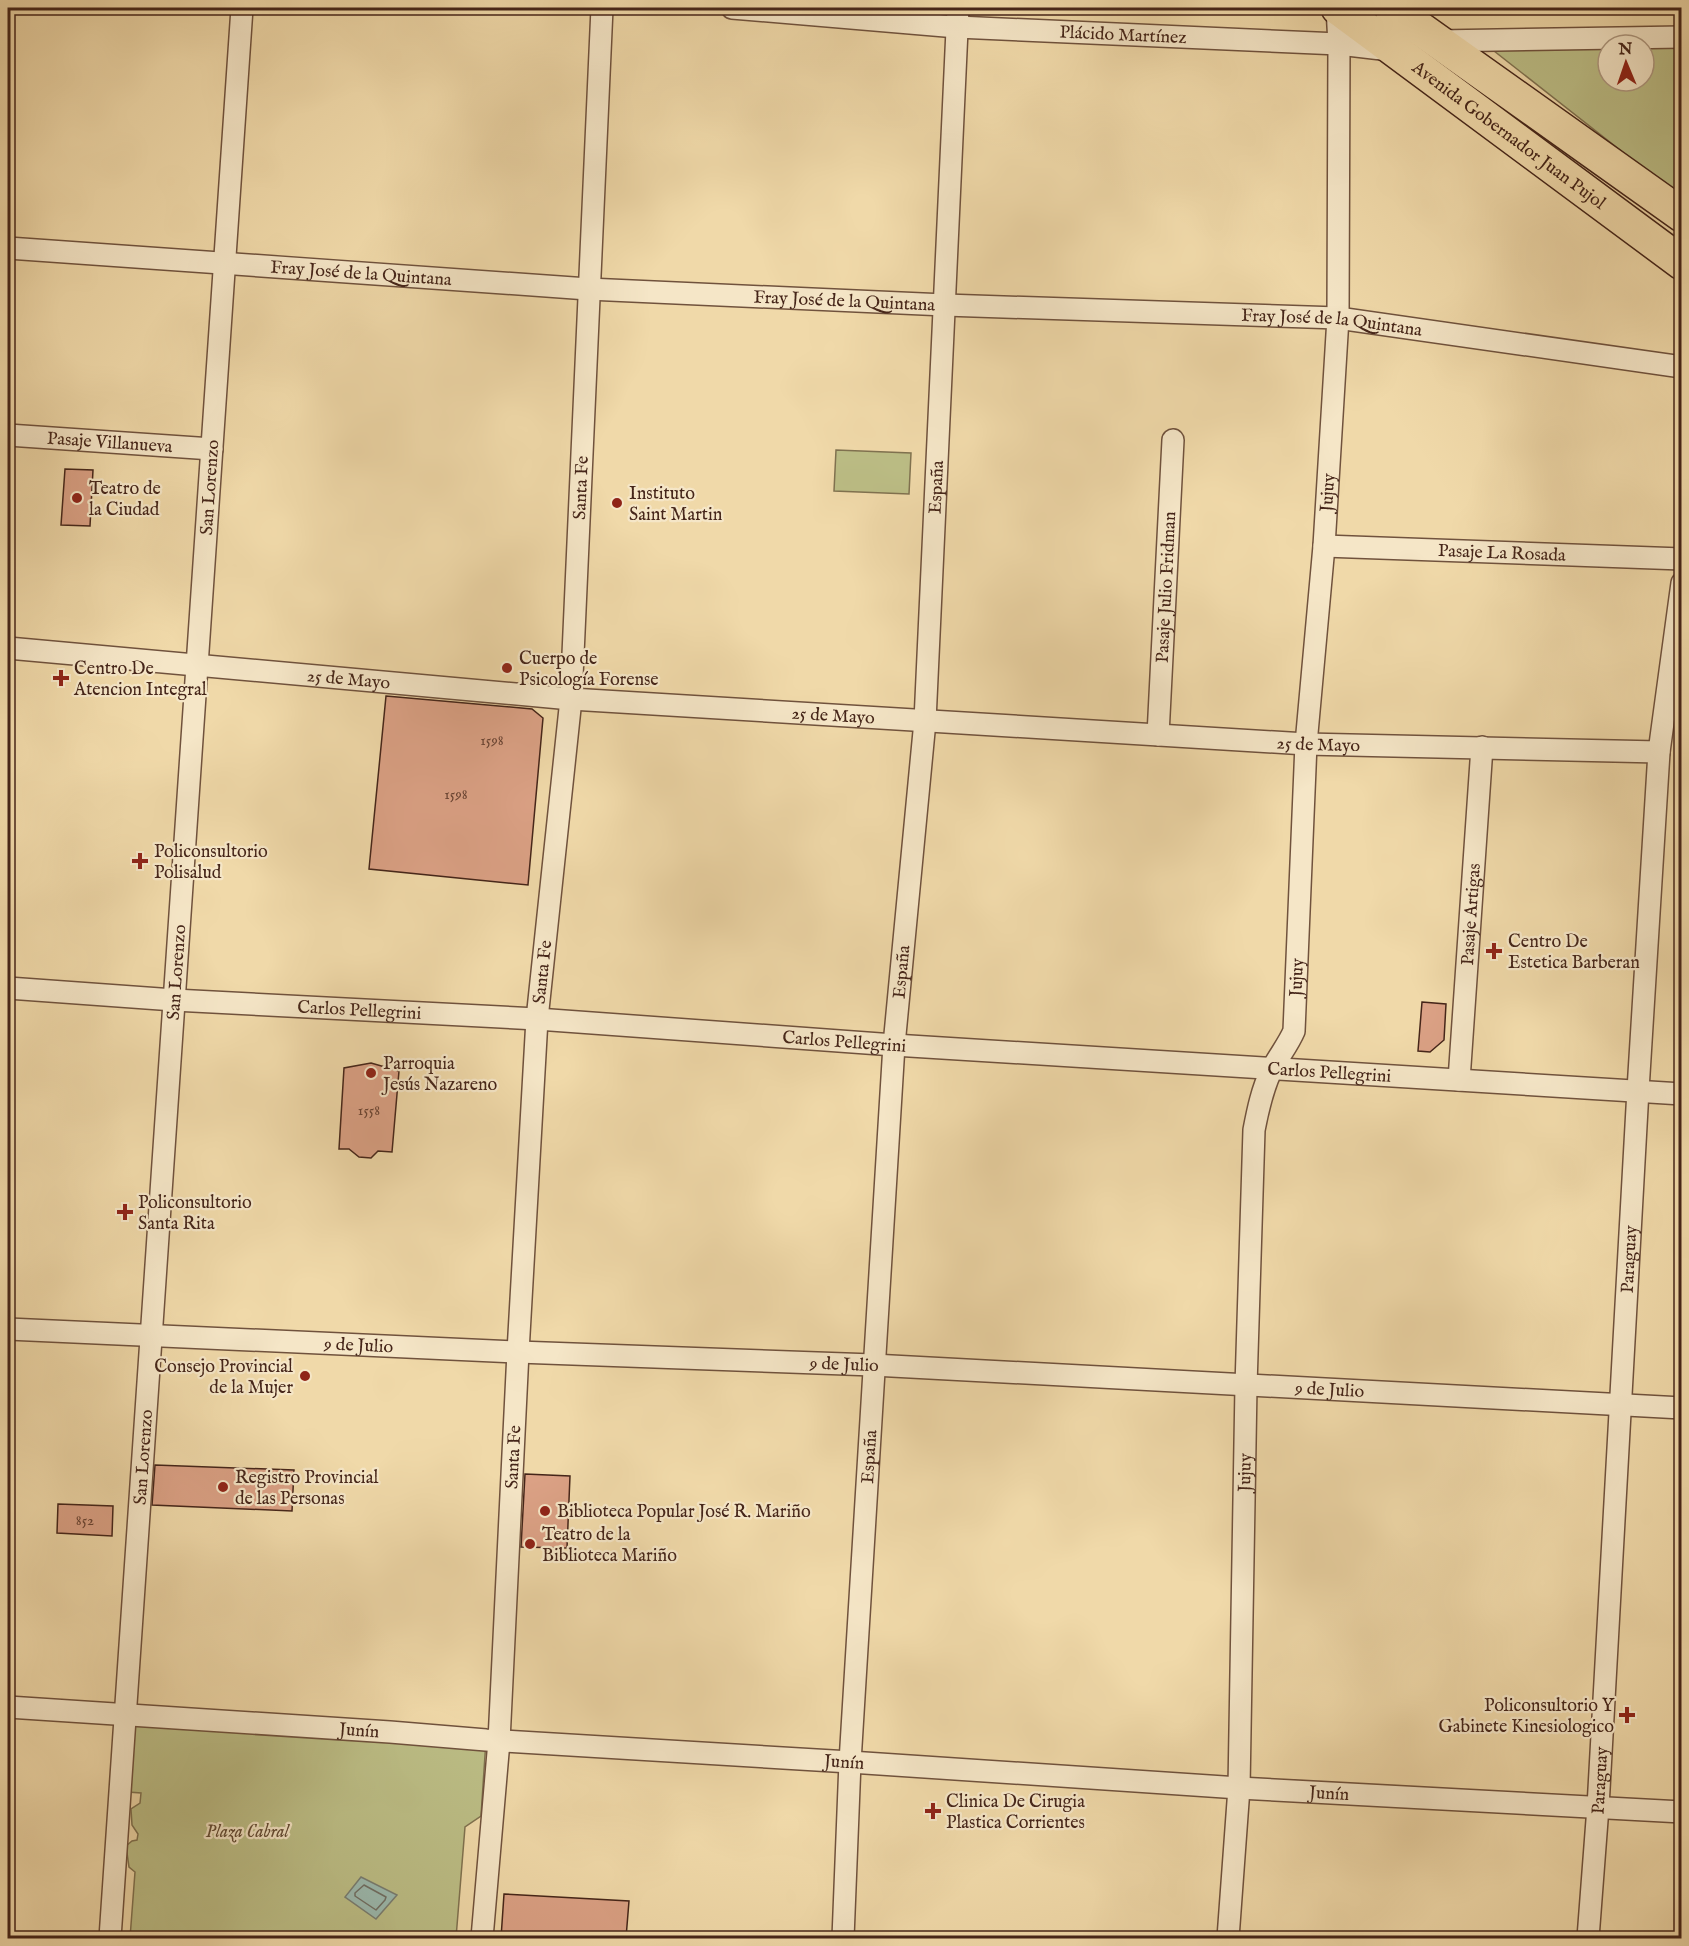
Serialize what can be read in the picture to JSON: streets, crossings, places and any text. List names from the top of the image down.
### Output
{
  "streets": {
    "main road": ["Avenida Gobernador Juan Pujol"],
    "street": [
      "Plácido Martínez",
      "Fray José de la Quintana",
      "Pasaje Villanueva",
      "San Lorenzo",
      "España",
      "Santa Fe",
      "Jujuy",
      "Pasaje La Rosada",
      "Pasaje Julio Fridman",
      "25 de Mayo",
      "Pasaje Artigas",
      "Carlos Pellegrini",
      "Paraguay",
      "9 de Julio",
      "Junín"
    ]
  },
  "crossings": [
    ["Plácido Martínez", "Avenida Gobernador Juan Pujol"],
    ["Plácido Martínez", "España"],
    ["Plácido Martínez", "Jujuy"],
    ["Avenida Gobernador Juan Pujol", "Jujuy"],
    ["Fray José de la Quintana", "San Lorenzo"],
    ["Fray José de la Quintana", "España"],
    ["Fray José de la Quintana", "Santa Fe"],
    ["Fray José de la Quintana", "Jujuy"],
    ["Pasaje Villanueva", "San Lorenzo"],
    ["San Lorenzo", "25 de Mayo"],
    ["San Lorenzo", "Carlos Pellegrini"],
    ["San Lorenzo", "9 de Julio"],
    ["San Lorenzo", "Junín"],
    ["España", "25 de Mayo"],
    ["España", "Carlos Pellegrini"],
    ["España", "9 de Julio"],
    ["España", "Junín"],
    ["Santa Fe", "25 de Mayo"],
    ["Santa Fe", "Carlos Pellegrini"],
    ["Santa Fe", "9 de Julio"],
    ["Santa Fe", "Junín"],
    ["Jujuy", "Pasaje La Rosada"],
    ["Jujuy", "25 de Mayo"],
    ["Jujuy", "Carlos Pellegrini"],
    ["Jujuy", "9 de Julio"],
    ["Jujuy", "Junín"],
    ["Pasaje Julio Fridman", "25 de Mayo"],
    ["25 de Mayo", "Pasaje Artigas"],
    ["25 de Mayo", "Paraguay"],
    ["Pasaje Artigas", "Carlos Pellegrini"],
    ["Carlos Pellegrini", "Paraguay"],
    ["Paraguay", "9 de Julio"],
    ["Paraguay", "Junín"]
  ],
  "parks": ["Plaza Cabral"],
  "places": {
    "other": [
      "Teatro de la Ciudad",
      "Instituto Saint Martin",
      "Cuerpo de Psicología Forense",
      "Parroquia Jesús Nazareno",
      "Consejo Provincial de la Mujer",
      "Registro Provincial de las Personas",
      "Biblioteca Popular José R. Mariño",
      "Teatro de la Biblioteca Mariño"
    ],
    "health": [
      "Centro De Atencion Integral",
      "Policonsultorio Polisalud",
      "Centro De Estetica Barberan",
      "Policonsultorio Santa Rita",
      "Policonsultorio Y Gabinete Kinesiologico",
      "Clinica De Cirugia Plastica Corrientes"
    ]
  },
  "house_numbers": [
    "1598",
    "1598",
    "1558",
    "852"
  ],
  "north": "top"
}
